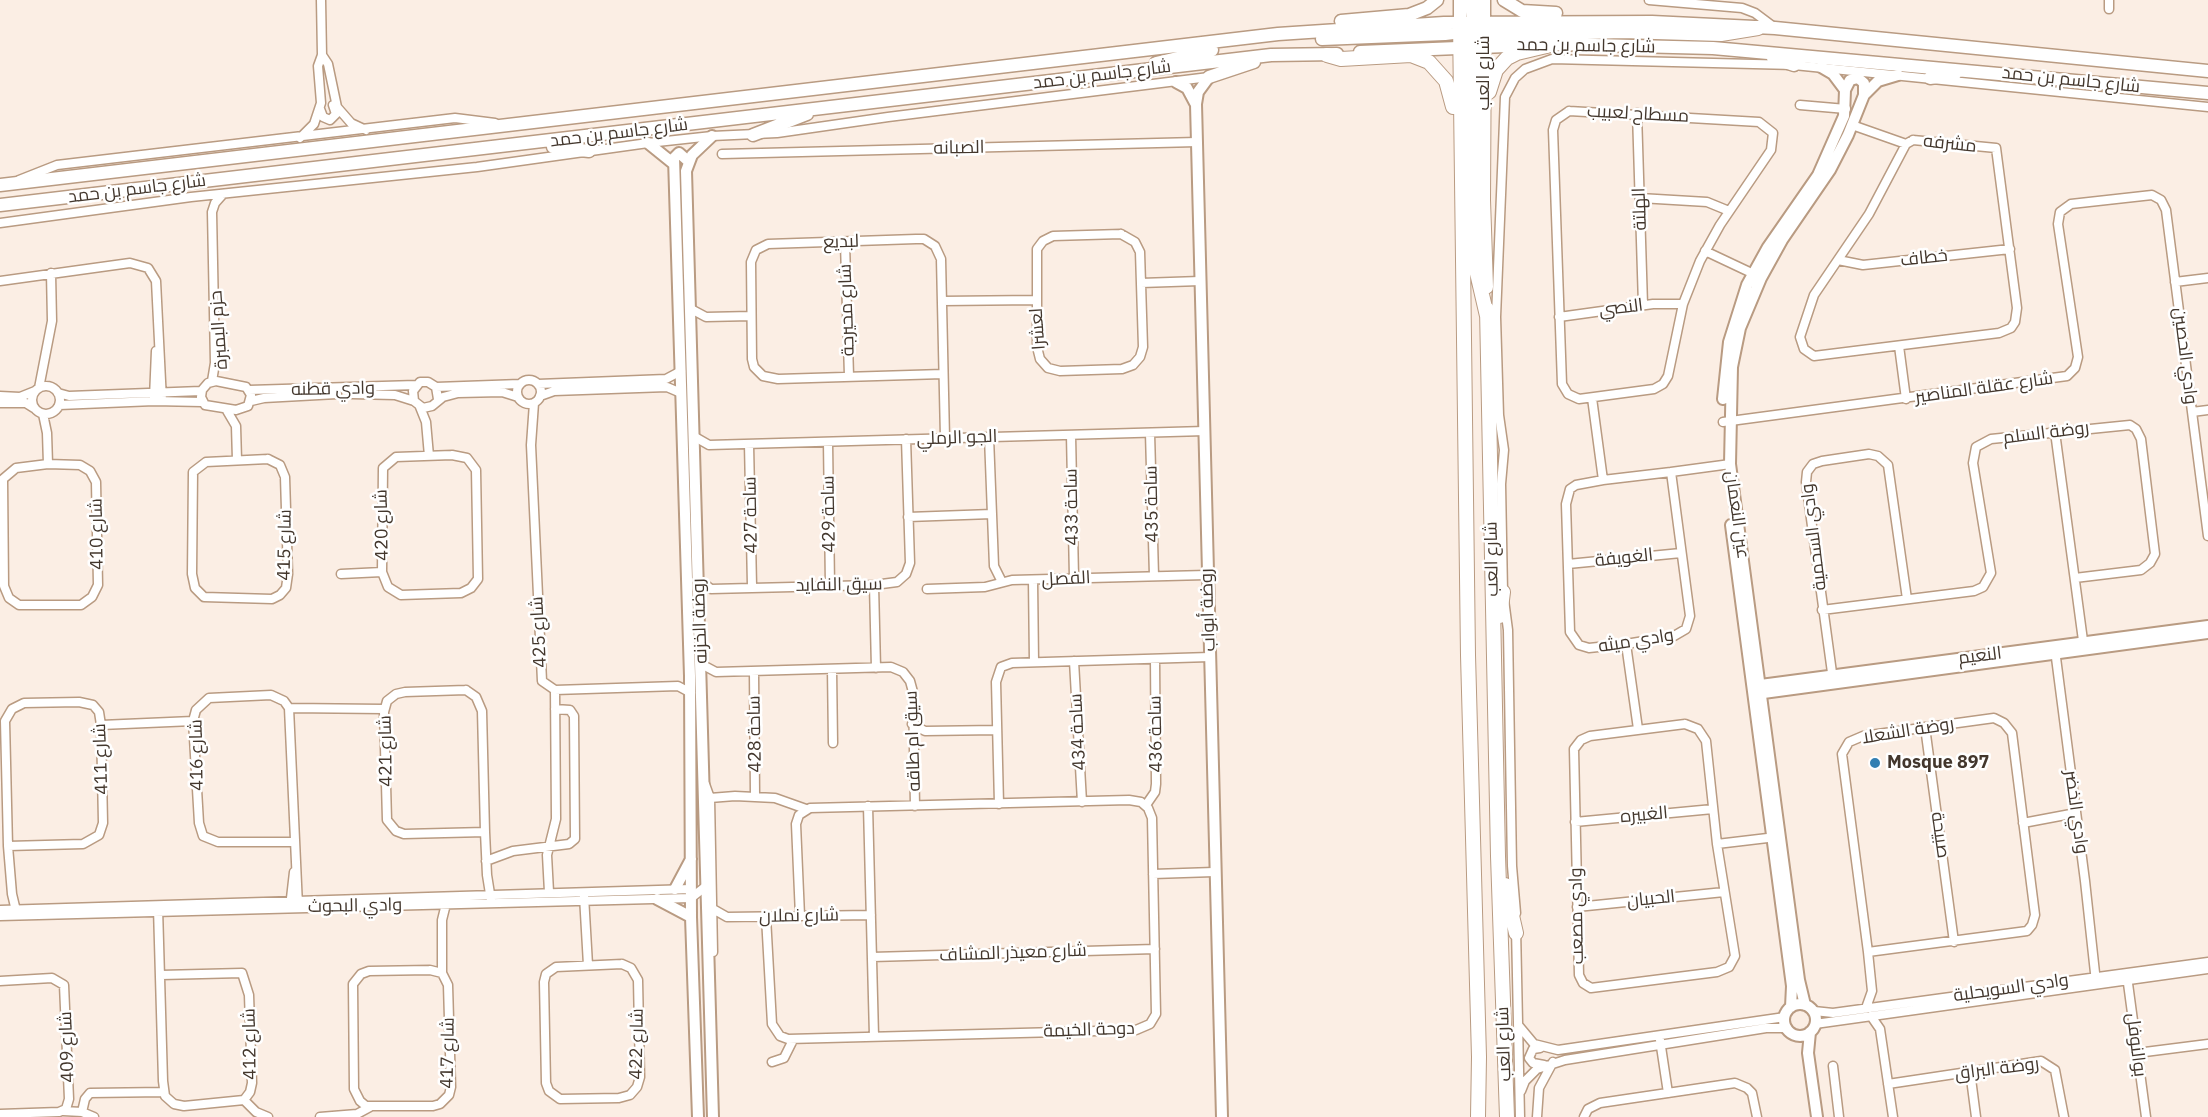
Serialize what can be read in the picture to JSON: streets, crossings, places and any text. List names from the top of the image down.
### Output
{
  "streets": {
    "main road": ["شارع جاسم بن حمد", "شارع العب"],
    "street": [
      "مسطاح لعبيب",
      "مشرفه",
      "الصبانه",
      "الهلتة",
      "لبديع",
      "خطاف",
      "النصي",
      "شارع محيرجة",
      "لعشرا",
      "حزم البمبرة",
      "وادي الحصين",
      "شارع عقلة المناصير",
      "وادي قطنه",
      "روضة السلم",
      "الجو الرملي",
      "ساحة 435",
      "ساحة 433",
      "ساحة 429",
      "ساحة 427",
      "عين النعمان",
      "شارع 420",
      "شارع 410",
      "وادي السحمية",
      "شارع 415",
      "الغويفة",
      "الفصل",
      "سيق النفايد",
      "روضة أبواب",
      "روضة الخزنه",
      "شارع 425",
      "وادي ميثه",
      "النعيم",
      "روضة الشعلا",
      "ساحة 434",
      "ساحة 428",
      "ساحة 436",
      "سيق ام طاقه",
      "شارع 421",
      "شارع 416",
      "شارع 411",
      "وادي الخضر",
      "الغبيره",
      "صبيحة",
      "الحبيان",
      "وادي البحوث",
      "شارع نملان",
      "وادي مصعب",
      "شارع معيذر المشاف",
      "وادي السويحلية",
      "دوحة الخيمة",
      "شارع 412",
      "شارع 422",
      "بوالنوفل",
      "شارع 409",
      "شارع 417",
      "روضة البراق"
    ]
  },
  "crossings": [
    ["شارع جاسم بن حمد", "شارع العب"],
    ["شارع جاسم بن حمد", "روضة أبواب"],
    ["مسطاح لعبيب", "الهلتة"],
    ["مسطاح لعبيب", "النصي"],
    ["مشرفه", "خطاف"],
    ["الصبانه", "روضة أبواب"],
    ["الهلتة", "النصي"],
    ["لبديع", "شارع محيرجة"],
    ["لبديع", "الجو الرملي"],
    ["حزم البمبرة", "وادي قطنه"],
    ["وادي الحصين", "شارع عقلة المناصير"],
    ["شارع عقلة المناصير", "عين النعمان"],
    ["روضة السلم", "وادي السحمية"],
    ["الجو الرملي", "ساحة 435"],
    ["الجو الرملي", "ساحة 433"],
    ["الجو الرملي", "ساحة 429"],
    ["الجو الرملي", "ساحة 427"],
    ["الجو الرملي", "سيق النفايد"],
    ["الجو الرملي", "روضة أبواب"],
    ["ساحة 435", "الفصل"],
    ["ساحة 433", "الفصل"],
    ["ساحة 429", "سيق النفايد"],
    ["ساحة 427", "سيق النفايد"],
    ["عين النعمان", "وادي ميثه"],
    ["عين النعمان", "النعيم"],
    ["عين النعمان", "وادي السويحلية"],
    ["وادي السحمية", "النعيم"],
    ["الغويفة", "وادي ميثه"],
    ["الفصل", "روضة أبواب"],
    ["روضة الخزنه", "سيق ام طاقه"],
    ["روضة الخزنه", "وادي البحوث"],
    ["النعيم", "وادي الخضر"],
    ["روضة الشعلا", "صبيحة"],
    ["روضة الشعلا", "وادي السويحلية"],
    ["ساحة 428", "سيق ام طاقه"],
    ["ساحة 436", "دوحة الخيمة"],
    ["شارع 421", "وادي البحوث"],
    ["شارع 411", "وادي البحوث"],
    ["وادي الخضر", "وادي السويحلية"],
    ["الغبيره", "وادي مصعب"],
    ["الحبيان", "وادي مصعب"],
    ["شارع معيذر المشاف", "دوحة الخيمة"],
    ["وادي السويحلية", "بوالنوفل"]
  ],
  "places": ["Mosque 897"]
}
